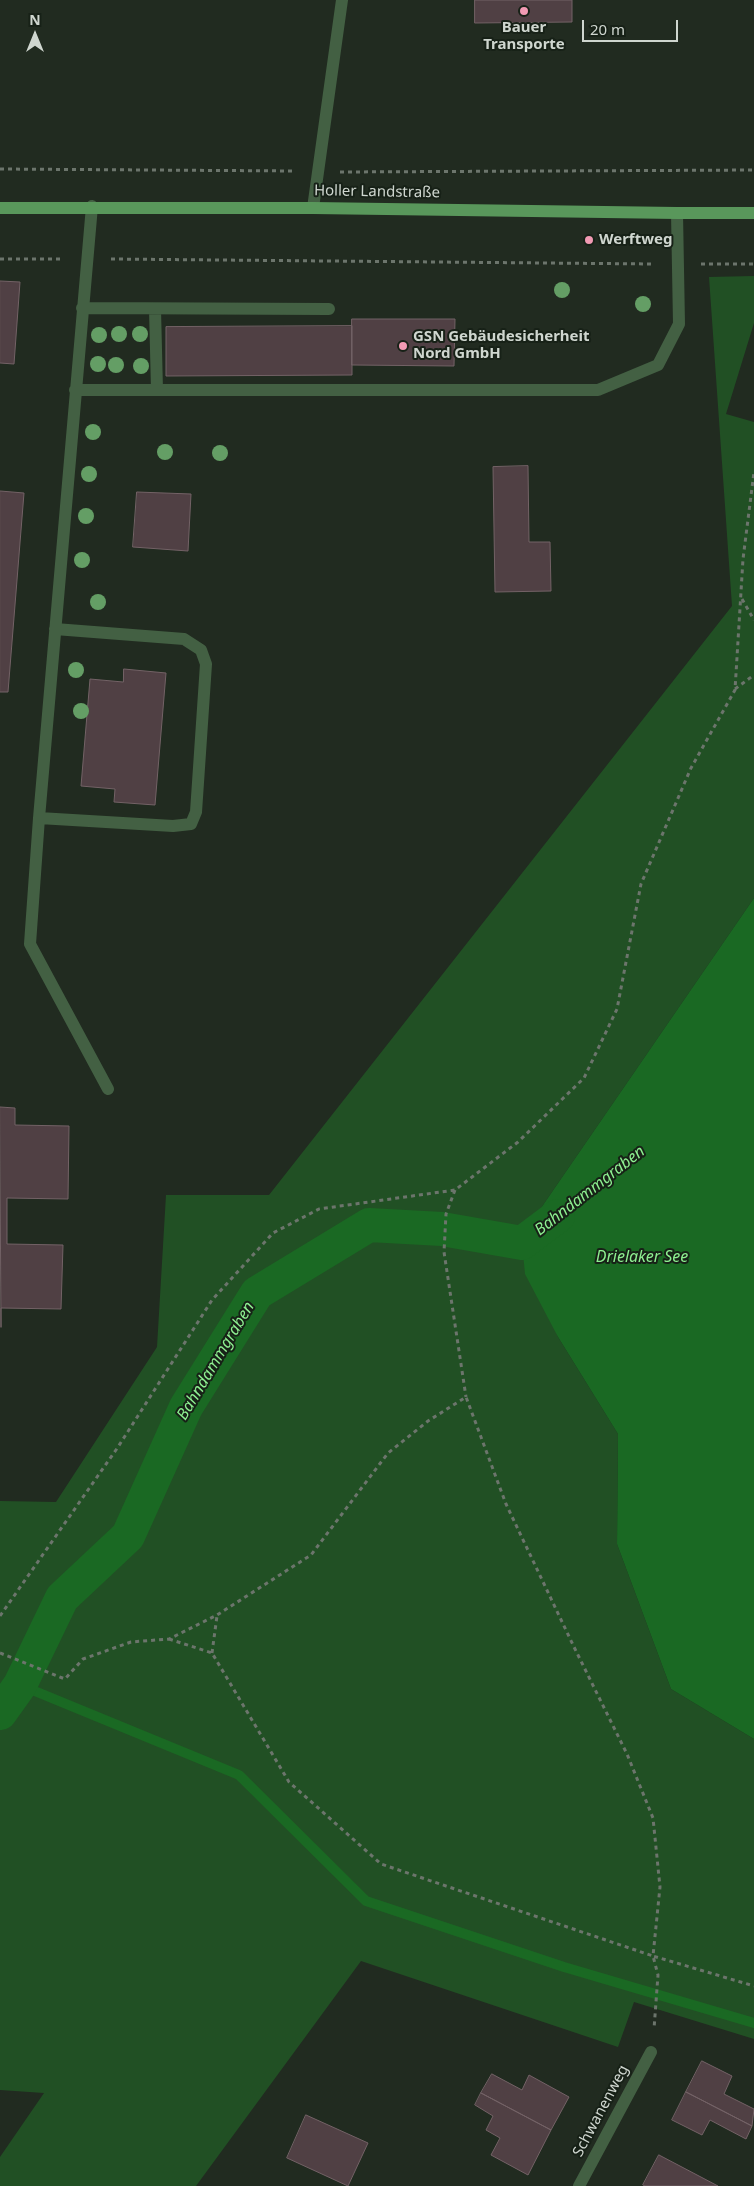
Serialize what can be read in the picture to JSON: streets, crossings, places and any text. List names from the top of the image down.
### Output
{
  "streets": {
    "main road": ["Holler Landstraße"],
    "street": ["Schwanenweg"]
  },
  "water": ["Bahndammgraben", "Drielaker See"],
  "places": ["Bauer Transporte", "Werftweg", "GSN Gebäudesicherheit Nord GmbH"],
  "scale_bar": "20 m",
  "north": "top"
}
